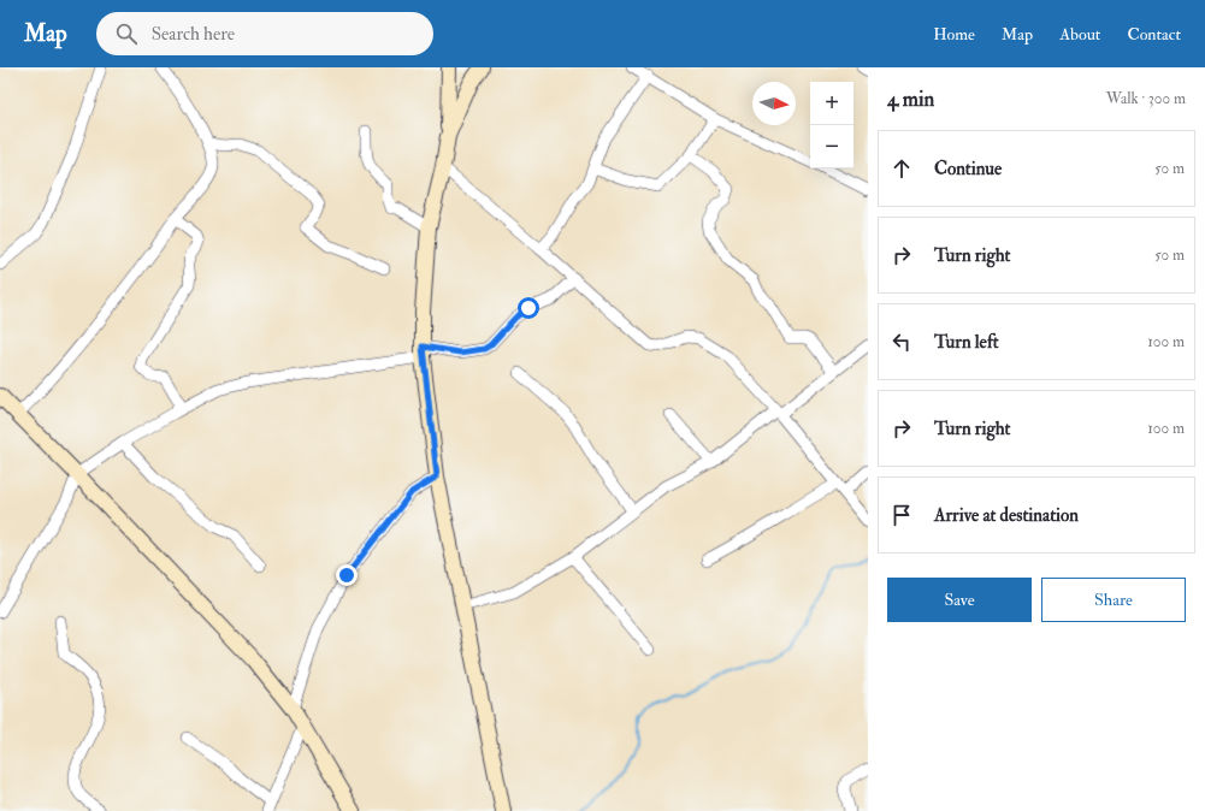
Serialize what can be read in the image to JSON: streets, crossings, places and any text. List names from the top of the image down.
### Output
{
  "north": "right",
  "page": {
    "header": "Map",
    "search": "Search here",
    "nav": [
      "Home",
      "Map",
      "About",
      "Contact"
    ],
    "heading": ["4 min", "Walk · 300 m"],
    "map_buttons": ["+", "−"],
    "list": [
      ["Continue", "50 m"],
      ["Turn right", "50 m"],
      ["Turn left", "100 m"],
      ["Turn right", "100 m"],
      "Arrive at destination"
    ],
    "buttons": ["Save", "Share"]
  }
}
